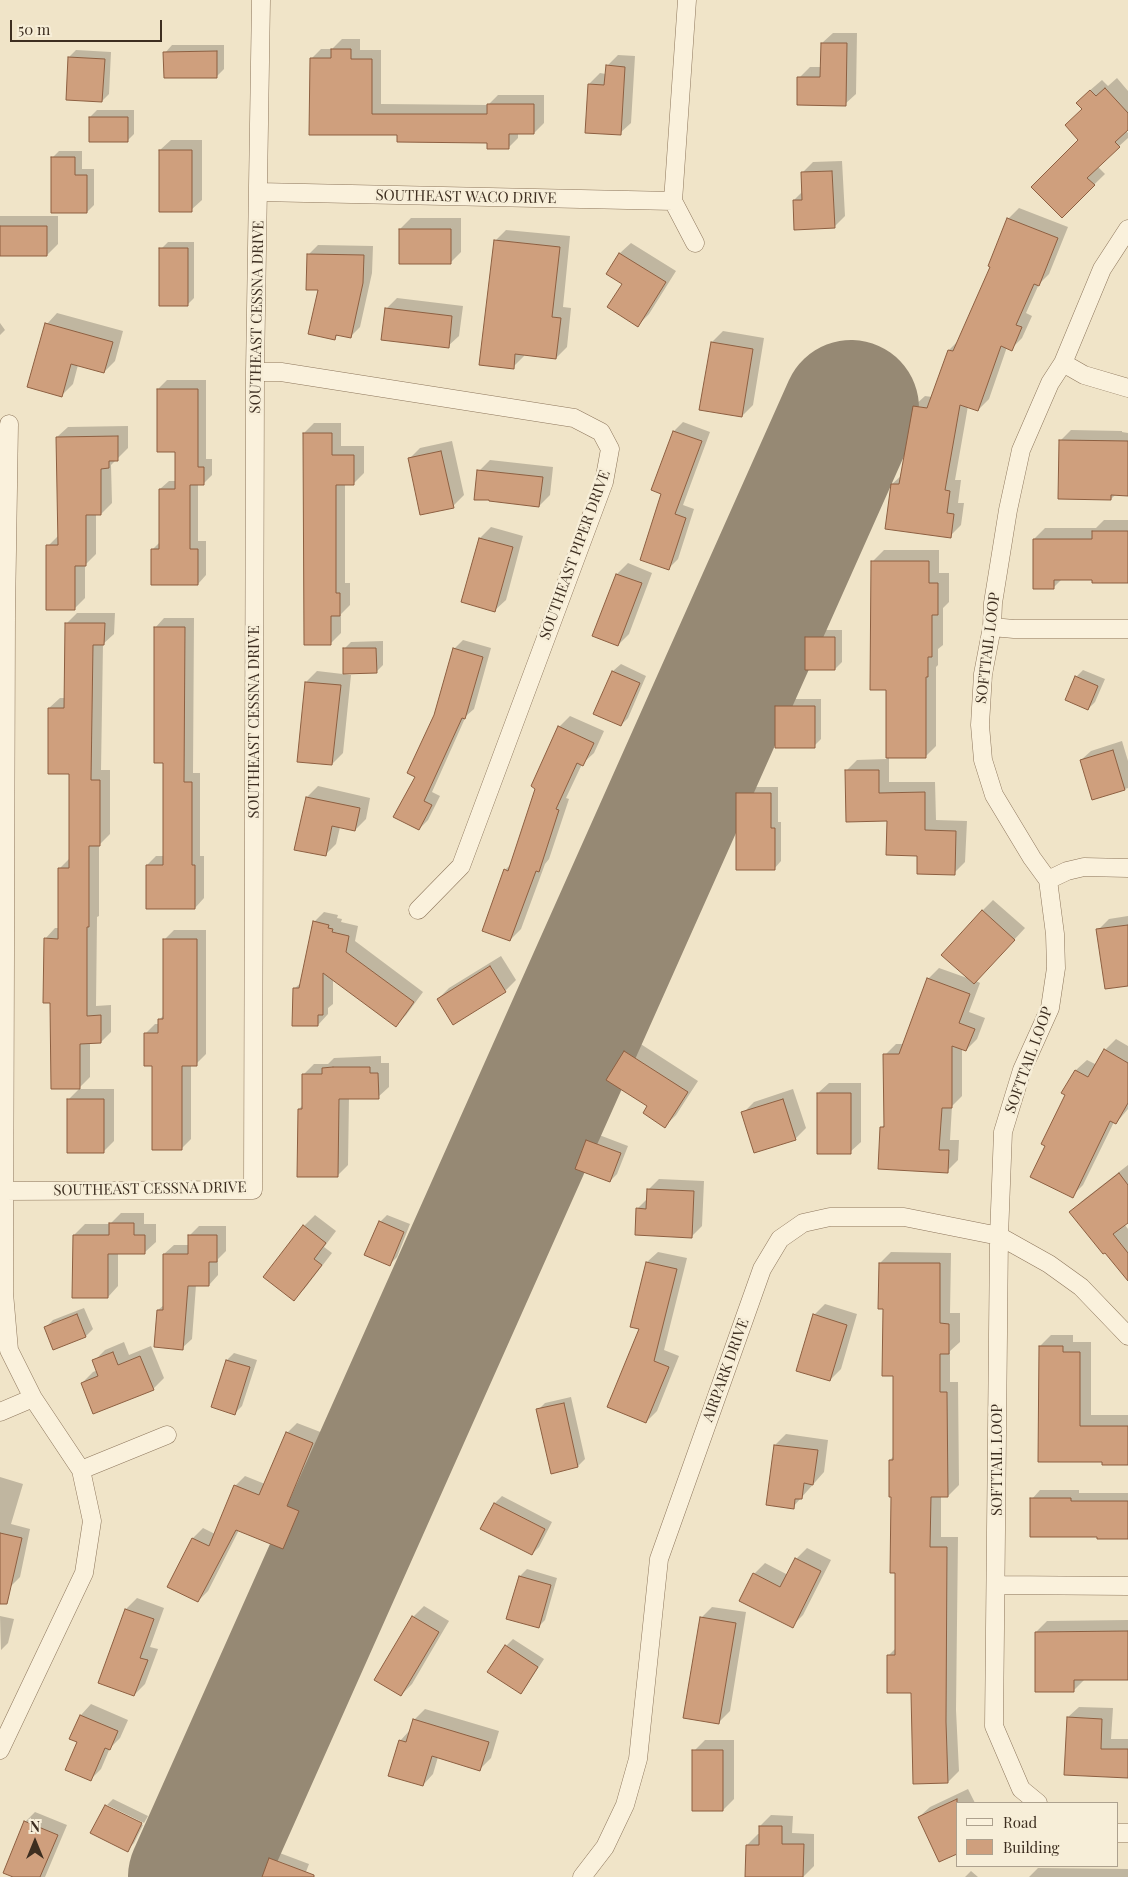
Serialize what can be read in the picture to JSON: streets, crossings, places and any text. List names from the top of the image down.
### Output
{
  "streets": {
    "street": [
      "SOUTHEAST WACO DRIVE",
      "SOUTHEAST CESSNA DRIVE",
      "SOUTHEAST PIPER DRIVE",
      "SOFTTAIL LOOP",
      "AIRPARK DRIVE"
    ]
  },
  "crossings": [
    ["SOUTHEAST WACO DRIVE", "SOUTHEAST CESSNA DRIVE"],
    ["SOUTHEAST CESSNA DRIVE", "SOUTHEAST PIPER DRIVE"],
    ["SOFTTAIL LOOP", "AIRPARK DRIVE"]
  ],
  "legend": ["Road", "Building"],
  "scale_bar": "50 m",
  "north": "top"
}
